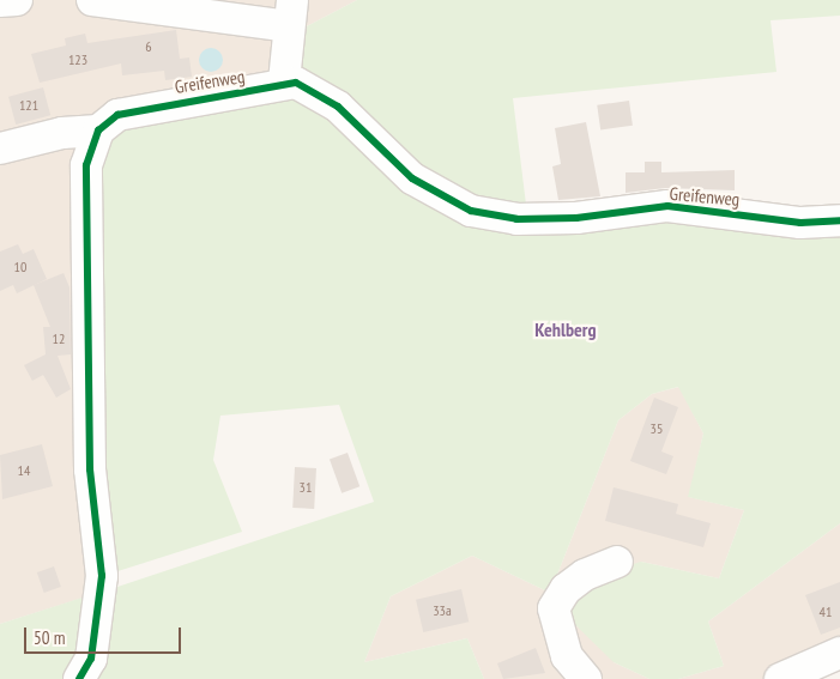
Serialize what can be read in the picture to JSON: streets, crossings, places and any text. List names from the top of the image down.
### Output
{
  "streets": {
    "street": ["Greifenweg"]
  },
  "districts": ["Kehlberg"],
  "house_numbers": [
    "6",
    "123",
    "121",
    "10",
    "12",
    "35",
    "14",
    "31",
    "33a",
    "41"
  ],
  "scale_bar": "50 m"
}
